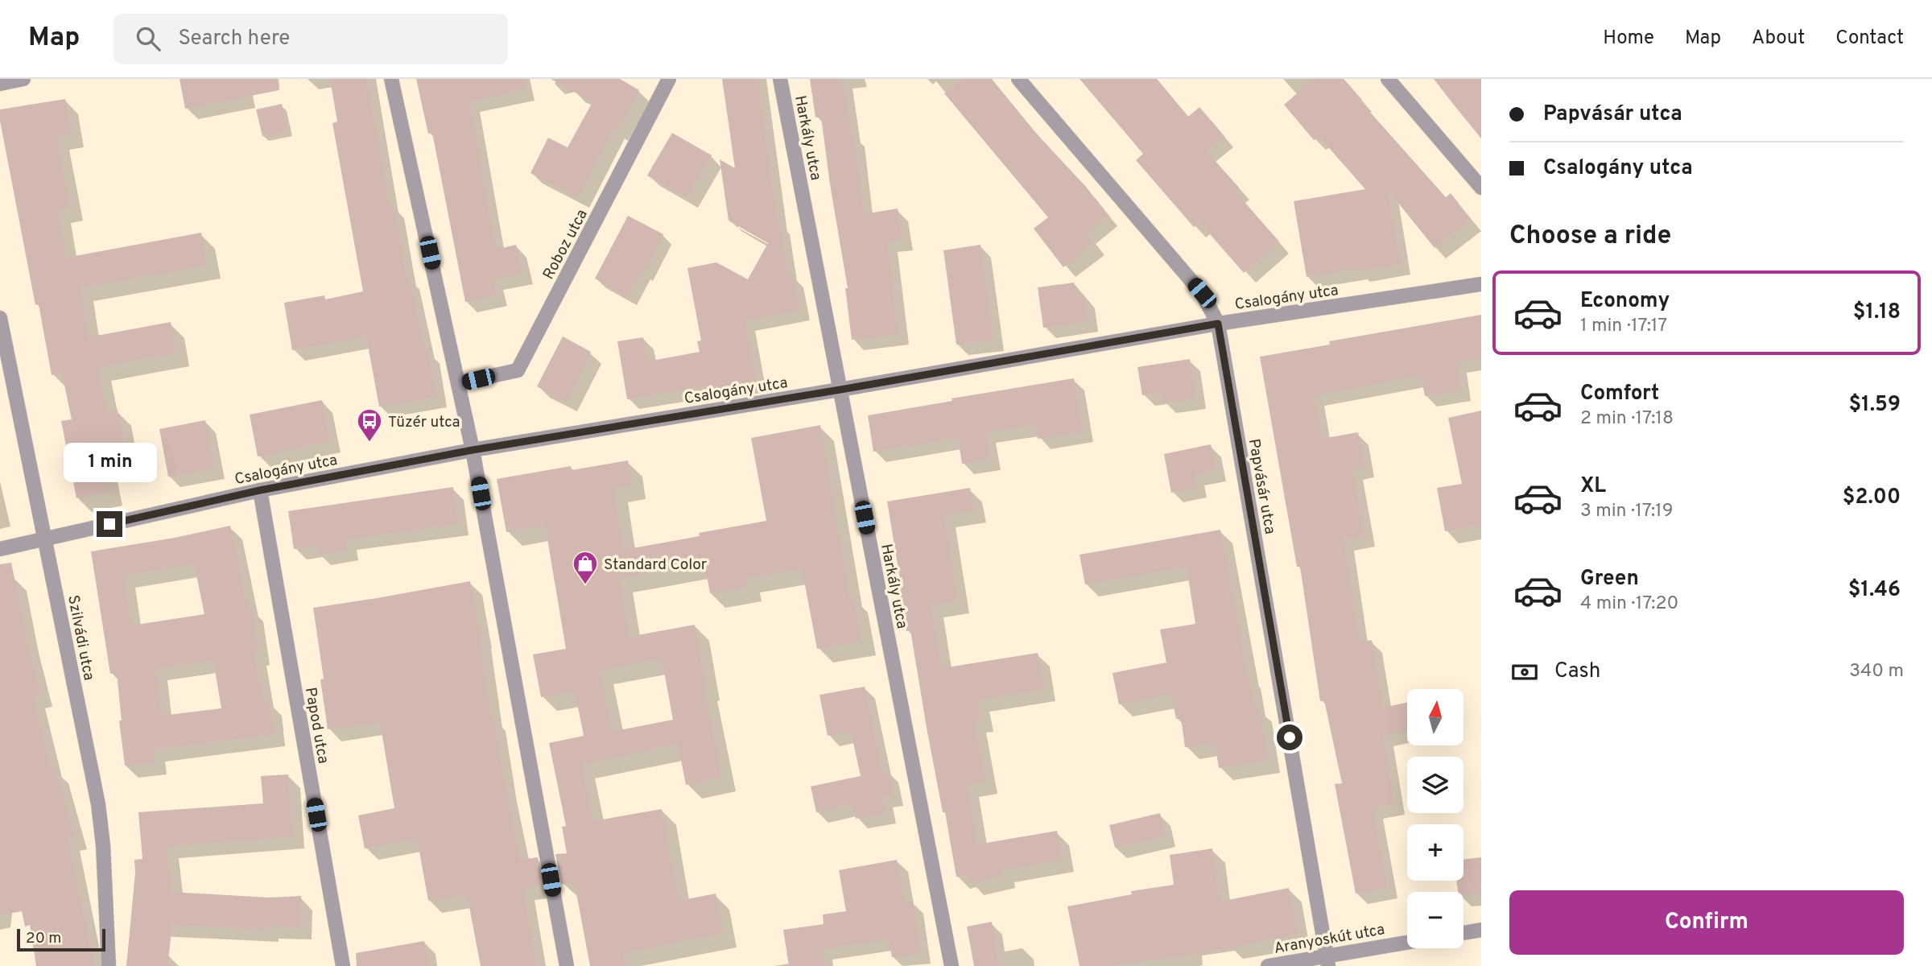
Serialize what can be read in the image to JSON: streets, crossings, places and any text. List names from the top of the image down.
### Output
{
  "streets": {
    "street": [
      "Harkály utca",
      "Roboz utca",
      "Csalogány utca",
      "Papvásár utca",
      "Szilvádi utca",
      "Papod utca",
      "Aranyoskút utca"
    ]
  },
  "crossings": [
    ["Harkály utca", "Csalogány utca"],
    ["Csalogány utca", "Papvásár utca"],
    ["Csalogány utca", "Szilvádi utca"],
    ["Csalogány utca", "Papod utca"],
    ["Papvásár utca", "Aranyoskút utca"]
  ],
  "places": {
    "bus stop": ["Tüzér utca"],
    "shop": ["Standard Color"]
  },
  "scale_bar": "20 m",
  "north": "top",
  "page": {
    "header": "Map",
    "search": "Search here",
    "nav": [
      "Home",
      "Map",
      "About",
      "Contact"
    ],
    "banner": ["Papvásár utca", "Csalogány utca"],
    "heading": "Choose a ride",
    "list": [
      {
        "name": "Economy",
        "note": "1 min · 17:17",
        "value": "$1.18"
      },
      {
        "name": "Comfort",
        "note": "2 min · 17:18",
        "value": "$1.59"
      },
      {
        "name": "XL",
        "note": "3 min · 17:19",
        "value": "$2.00"
      },
      {
        "name": "Green",
        "note": "4 min · 17:20",
        "value": "$1.46"
      }
    ],
    "bubble": "1 min",
    "pay": ["Cash", "340 m"],
    "map_buttons": ["+", "−"],
    "buttons": "Confirm",
    "scale": "20 m"
  }
}
